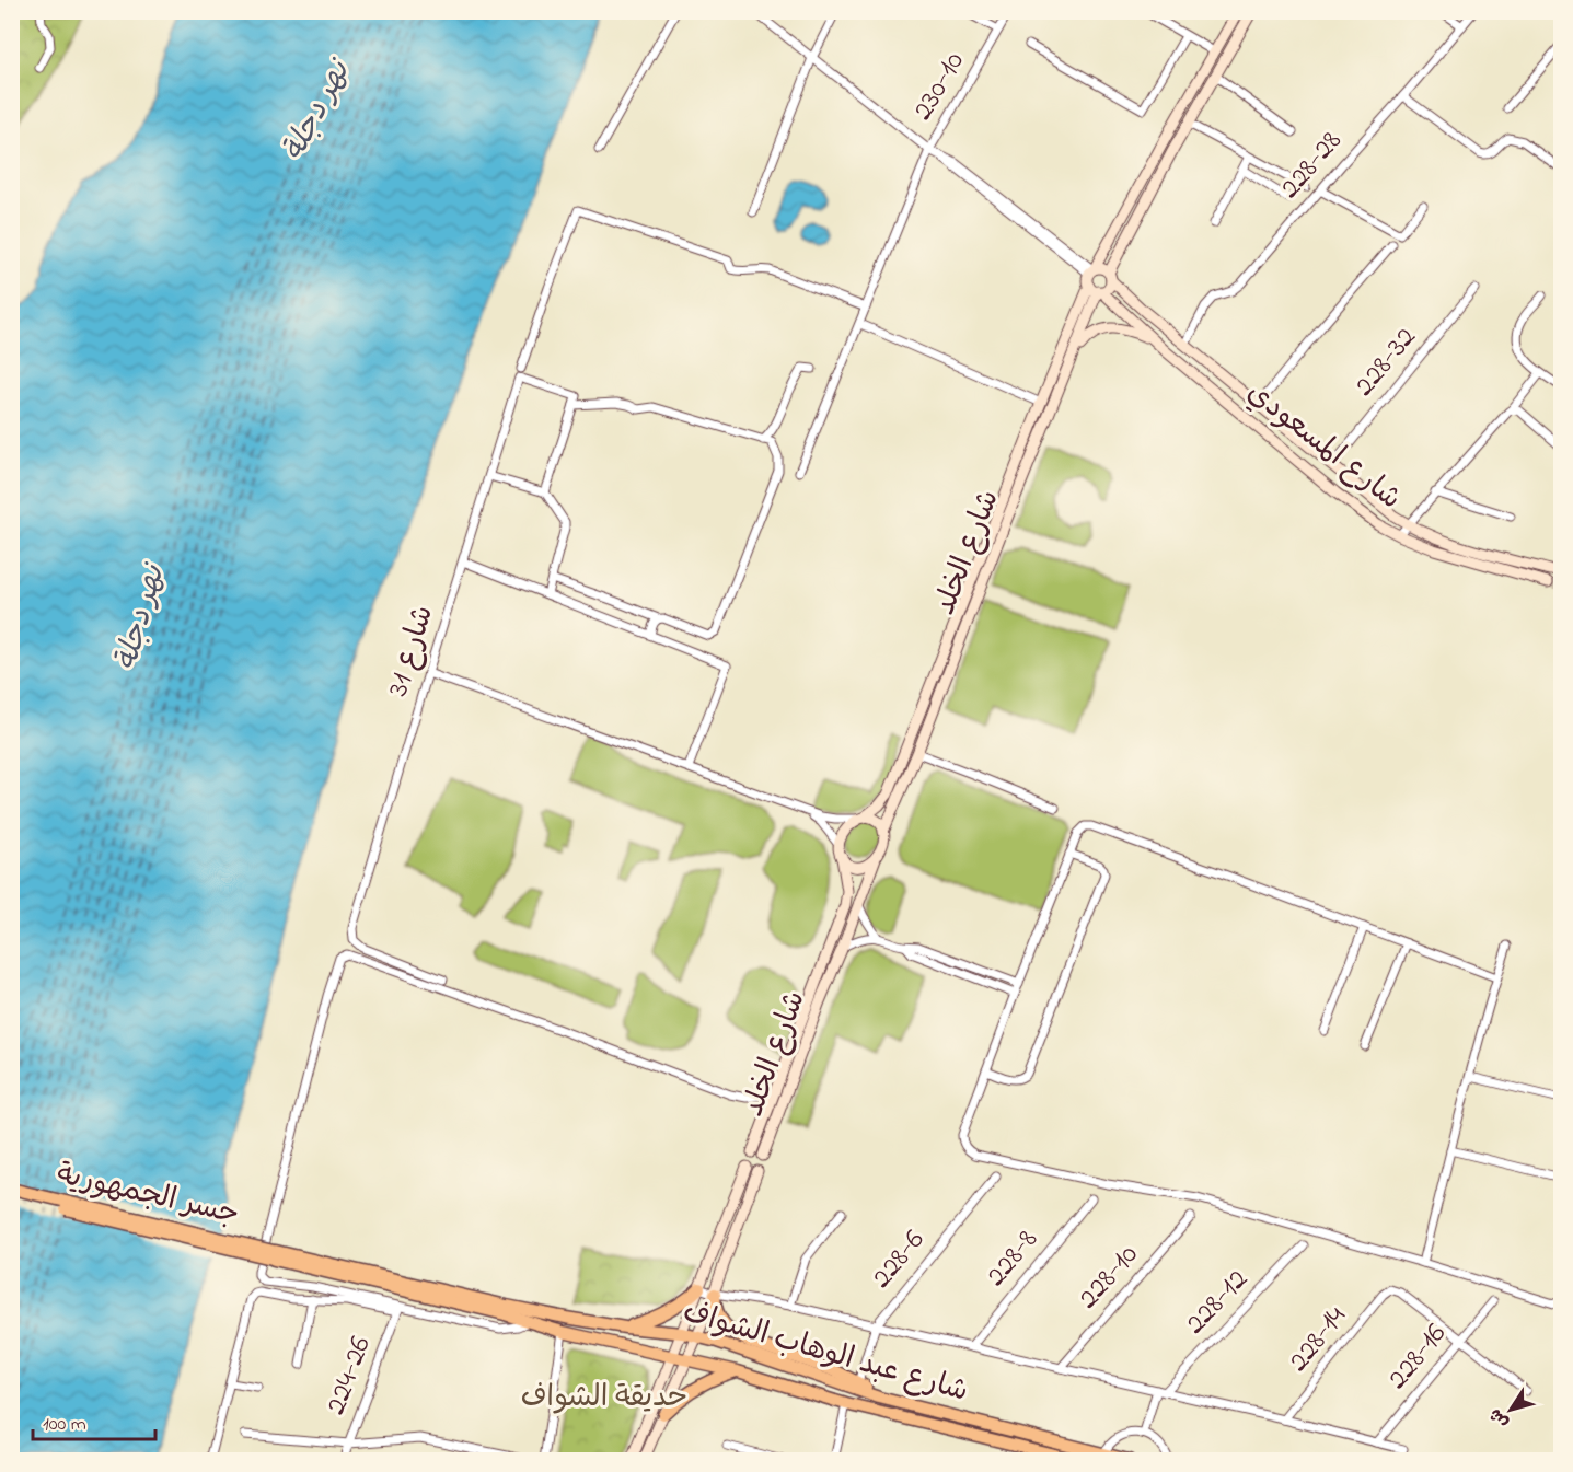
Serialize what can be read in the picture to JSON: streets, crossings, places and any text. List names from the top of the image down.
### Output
{
  "streets": {
    "main road": [
      "شارع المسعودي",
      "شارع الخلد",
      "جسر الجمهورية",
      "شارع عبد الوهاب الشواف"
    ],
    "street": [
      "230-10",
      "228-28",
      "228-32",
      "شارع 31",
      "228-8",
      "228-6",
      "228-10",
      "228-12",
      "228-14",
      "228-16",
      "224-26"
    ]
  },
  "crossings": [
    ["230-10", "شارع 31"],
    ["228-28", "شارع المسعودي"],
    ["228-32", "شارع المسعودي"],
    ["شارع المسعودي", "شارع الخلد"],
    ["جسر الجمهورية", "شارع عبد الوهاب الشواف"],
    ["228-14", "228-16"]
  ],
  "water": ["نهر دجلة"],
  "parks": ["حديقة الشواف"],
  "scale_bar": "100 m",
  "north": "bottom left"
}
